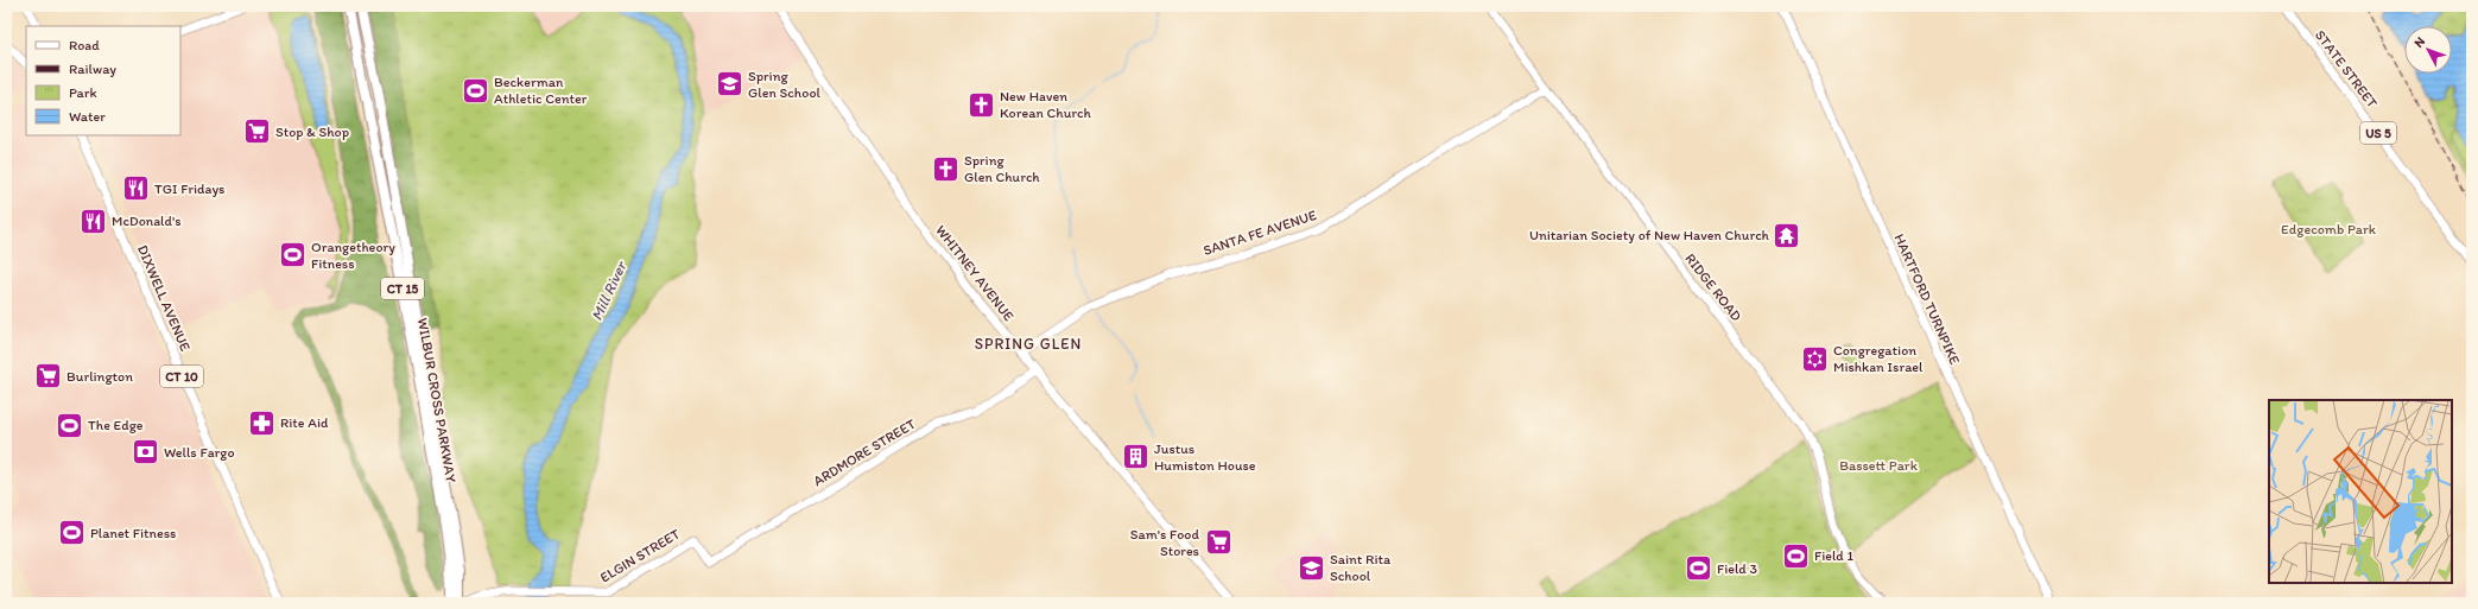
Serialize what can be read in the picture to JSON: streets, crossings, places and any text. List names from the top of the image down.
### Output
{
  "streets": {
    "highway": ["CT 15", "WILBUR CROSS PARKWAY"],
    "main road": [
      "STATE STREET",
      "US 5",
      "SANTA FE AVENUE",
      "WHITNEY AVENUE",
      "RIDGE ROAD",
      "DIXWELL AVENUE",
      "HARTFORD TURNPIKE",
      "CT 10",
      "ARDMORE STREET",
      "ELGIN STREET"
    ]
  },
  "crossings": [
    ["SANTA FE AVENUE", "WHITNEY AVENUE"],
    ["SANTA FE AVENUE", "RIDGE ROAD"],
    ["WHITNEY AVENUE", "ARDMORE STREET"],
    ["ARDMORE STREET", "ELGIN STREET"]
  ],
  "districts": ["SPRING GLEN"],
  "water": ["Mill River"],
  "parks": ["Edgecomb Park", "Bassett Park"],
  "places": {
    "school or university": ["Spring Glen School", "Saint Rita School"],
    "sports": [
      "Beckerman Athletic Center",
      "Orangetheory Fitness",
      "The Edge",
      "Planet Fitness",
      "Field 1",
      "Field 3"
    ],
    "church": ["New Haven Korean Church", "Spring Glen Church"],
    "supermarket": ["Stop & Shop", "Burlington", "Sam's Food Stores"],
    "restaurant": ["TGI Fridays", "McDonald's"],
    "temple": ["Unitarian Society of New Haven Church"],
    "synagogue": ["Congregation Mishkan Israel"],
    "pharmacy": ["Rite Aid"],
    "bank": ["Wells Fargo"],
    "building": ["Justus Humiston House"]
  },
  "legend": [
    "Road",
    "Railway",
    "Park",
    "Water"
  ],
  "north": "top left"
}
